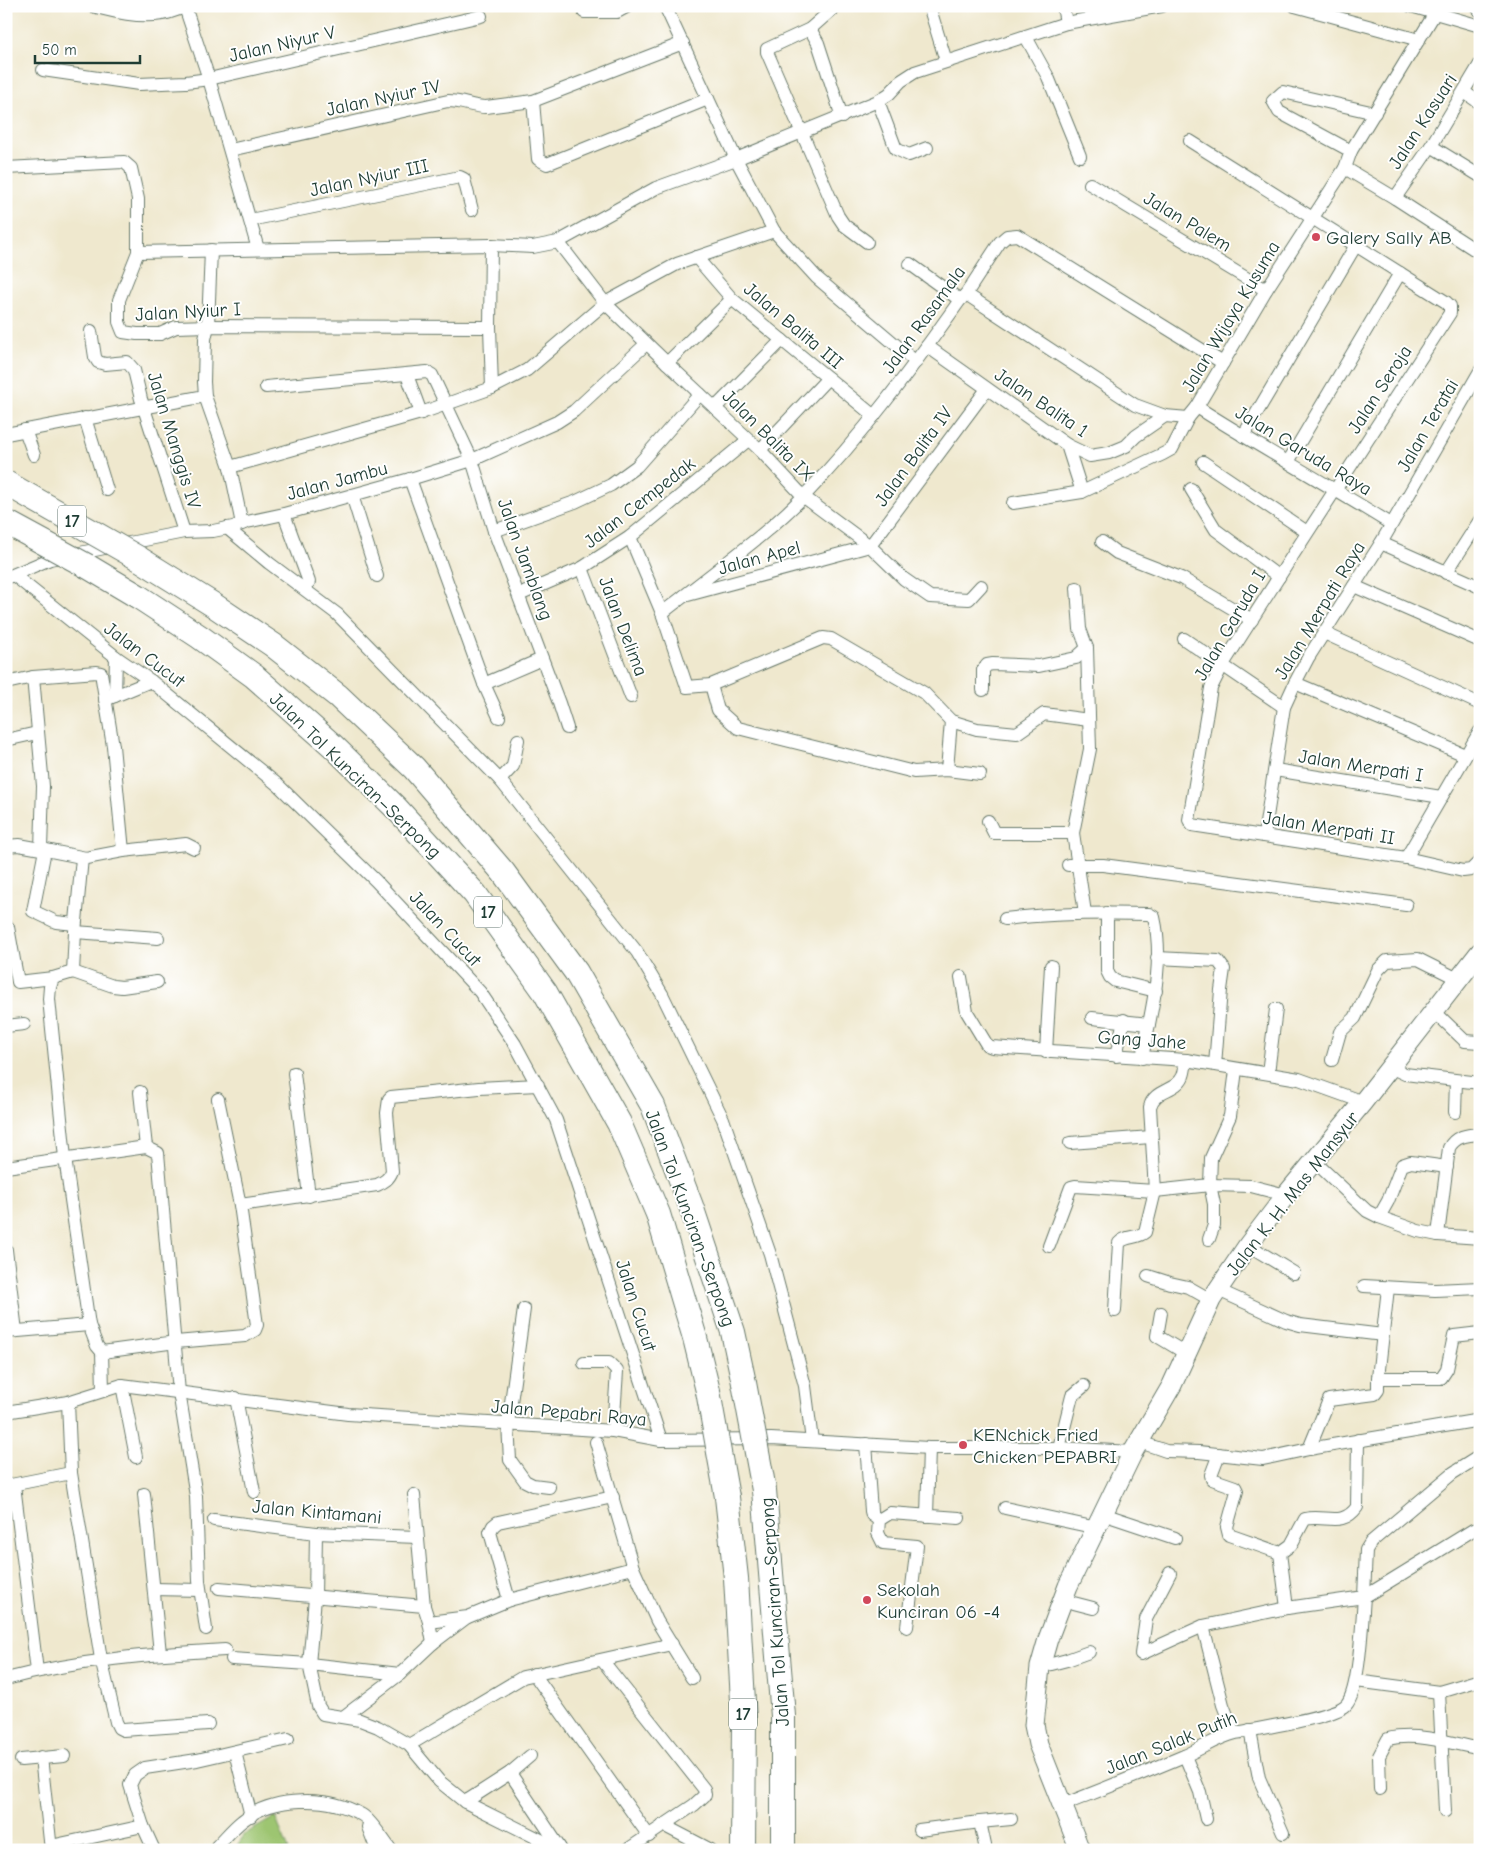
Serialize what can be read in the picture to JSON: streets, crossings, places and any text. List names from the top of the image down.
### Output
{
  "streets": {
    "highway": ["17", "Jalan Tol Kunciran–Serpong"],
    "street": [
      "Jalan Niyur V",
      "Jalan Nyiur IV",
      "Jalan Kasuari",
      "Jalan Nyiur III",
      "Jalan Palem",
      "Jalan Nyiur I",
      "Jalan Wijaya Kusuma",
      "Jalan Rasamala",
      "Jalan Balita III",
      "Jalan Seroja",
      "Jalan Balita 1",
      "Jalan Teratai",
      "Jalan Balita IX",
      "Jalan Manggis IV",
      "Jalan Garuda Raya",
      "Jalan Balita IV",
      "Jalan Jambu",
      "Jalan Cempedak",
      "Jalan Apel",
      "Jalan Jamblang",
      "Jalan Merpati Raya",
      "Jalan Garuda I",
      "Jalan Delima",
      "Jalan Cucut",
      "Jalan Merpati I",
      "Jalan Merpati II",
      "Gang Jahe",
      "Jalan K. H. Mas Mansyur",
      "Jalan Pepabri Raya",
      "Jalan Kintamani",
      "Jalan Salak Putih"
    ]
  },
  "crossings": [
    ["Jalan Palem", "Jalan Wijaya Kusuma"],
    ["Jalan Wijaya Kusuma", "Jalan Rasamala"],
    ["Jalan Wijaya Kusuma", "Jalan Balita 1"],
    ["Jalan Wijaya Kusuma", "Jalan Garuda Raya"],
    ["Jalan Rasamala", "Jalan Balita III"],
    ["Jalan Rasamala", "Jalan Balita 1"],
    ["Jalan Rasamala", "Jalan Balita IX"],
    ["Jalan Rasamala", "Jalan Apel"],
    ["Jalan Seroja", "Jalan Garuda Raya"],
    ["Jalan Seroja", "Jalan Garuda I"],
    ["Jalan Balita 1", "Jalan Balita IV"],
    ["Jalan Teratai", "Jalan Garuda Raya"],
    ["Jalan Teratai", "Jalan Merpati Raya"],
    ["Jalan Balita IX", "Jalan Balita IV"],
    ["Jalan Balita IX", "Jalan Jambu"],
    ["Jalan Balita IX", "Jalan Cempedak"],
    ["Jalan Balita IX", "Jalan Apel"],
    ["Jalan Manggis IV", "Jalan Jambu"],
    ["Jalan Garuda Raya", "Jalan Merpati Raya"],
    ["Jalan Garuda Raya", "Jalan Garuda I"],
    ["Jalan Balita IV", "Jalan Apel"],
    ["Jalan Jambu", "Jalan Jamblang"],
    ["Jalan Jambu", "Jalan Cucut"],
    ["Jalan Cempedak", "Jalan Jamblang"],
    ["Jalan Cempedak", "Jalan Delima"],
    ["Jalan Merpati Raya", "Jalan Merpati I"],
    ["Jalan Merpati Raya", "Jalan Merpati II"],
    ["Jalan Garuda I", "Jalan Merpati II"],
    ["Jalan Cucut", "Jalan Pepabri Raya"],
    ["Gang Jahe", "Jalan K. H. Mas Mansyur"],
    ["Jalan K. H. Mas Mansyur", "Jalan Pepabri Raya"],
    ["Jalan K. H. Mas Mansyur", "Jalan Salak Putih"]
  ],
  "places": ["Galery Sally AB", "KENchick Fried Chicken PEPABRI", "Sekolah Kunciran 06 -4"],
  "scale_bar": "50 m"
}
